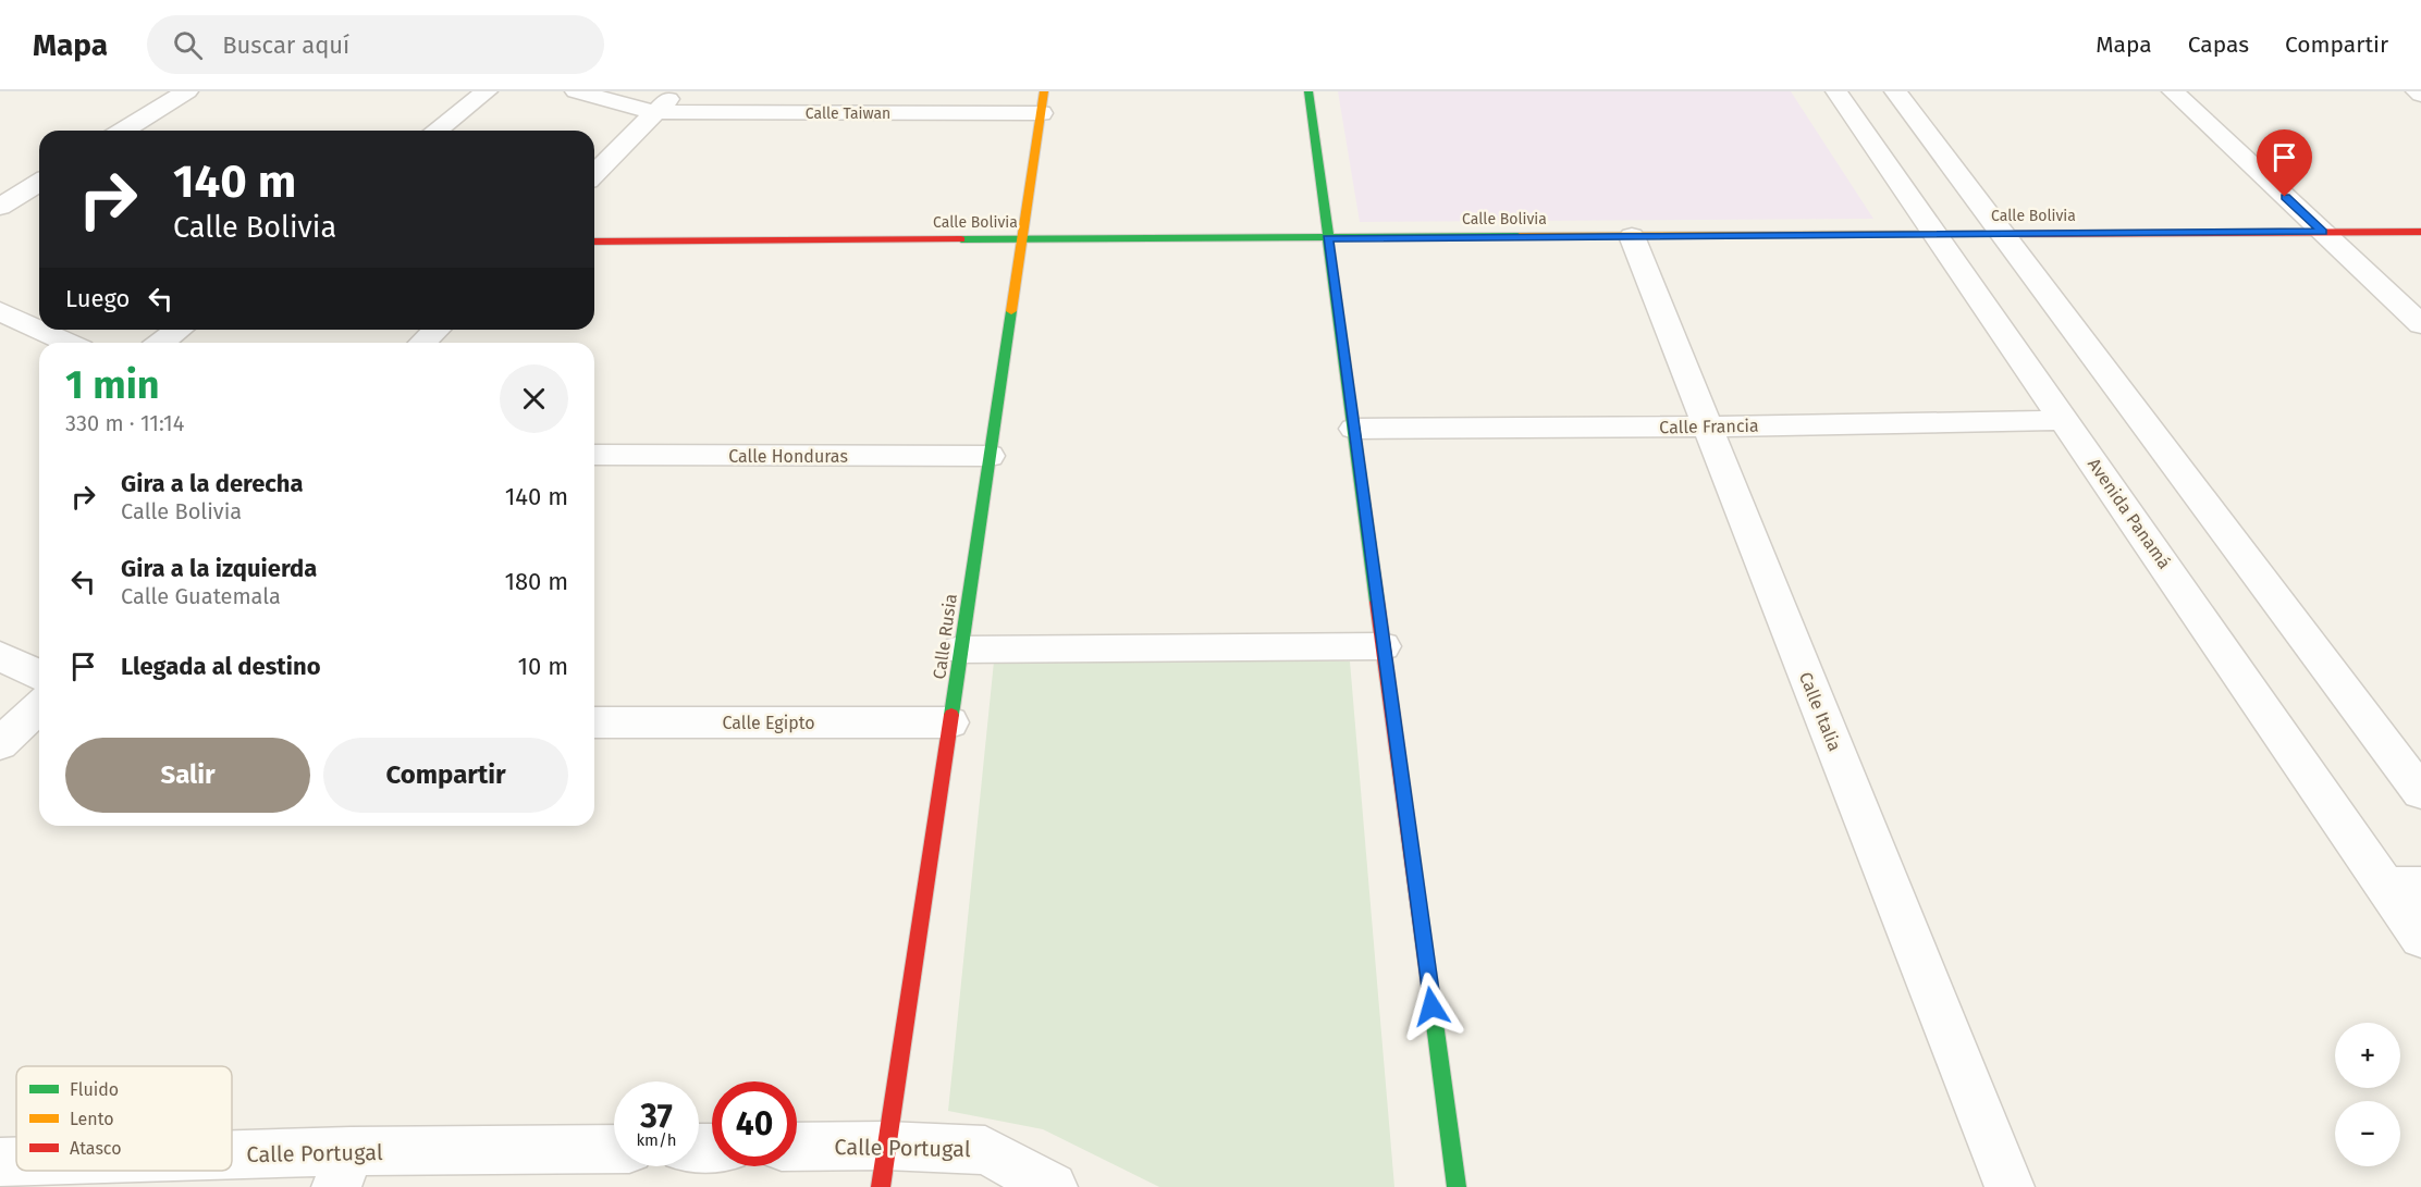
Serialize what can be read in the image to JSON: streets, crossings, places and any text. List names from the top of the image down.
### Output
{
  "streets": {
    "street": [
      "Calle Taiwan",
      "Calle Bolivia",
      "Calle Francia",
      "Calle Honduras",
      "Avenida Panamá",
      "Calle Rusia",
      "Calle Italia",
      "Calle Egipto",
      "Calle Portugal"
    ]
  },
  "crossings": [
    ["Calle Taiwan", "Calle Rusia"],
    ["Calle Bolivia", "Avenida Panamá"],
    ["Calle Bolivia", "Calle Rusia"],
    ["Calle Bolivia", "Calle Italia"],
    ["Calle Francia", "Avenida Panamá"],
    ["Calle Francia", "Calle Italia"],
    ["Calle Honduras", "Calle Rusia"],
    ["Calle Rusia", "Calle Egipto"],
    ["Calle Rusia", "Calle Portugal"]
  ],
  "legend": ["Fluido", "Lento", "Atasco"],
  "page": {
    "header": "Mapa",
    "search": "Buscar aquí",
    "nav": ["Mapa", "Capas", "Compartir"],
    "turn": ["140 m", "Calle Bolivia"],
    "then": "Luego",
    "heading": ["1 min", "330 m · 11:14"],
    "list": [
      {
        "name": "Gira a la derecha",
        "note": "Calle Bolivia",
        "value": "140 m"
      },
      {
        "name": "Gira a la izquierda",
        "note": "Calle Guatemala",
        "value": "180 m"
      },
      {
        "name": "Llegada al destino",
        "value": "10 m"
      }
    ],
    "buttons": ["Salir", "Compartir"],
    "map_buttons": ["+", "−"],
    "speed": "37 km/h",
    "limit": "40"
  }
}
